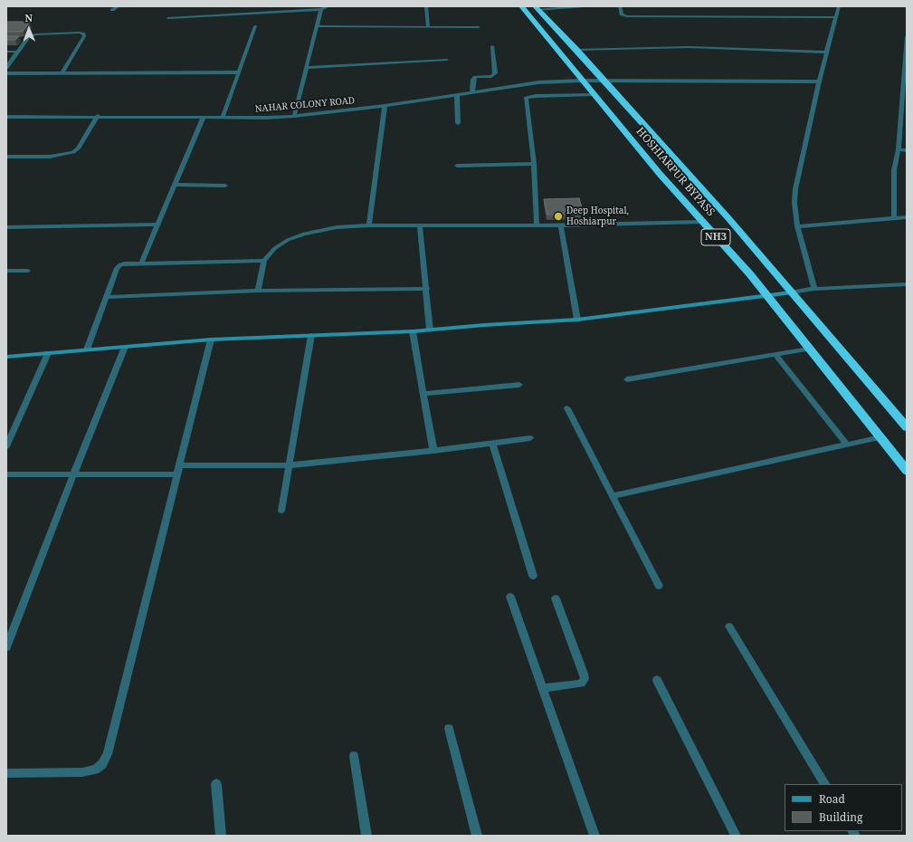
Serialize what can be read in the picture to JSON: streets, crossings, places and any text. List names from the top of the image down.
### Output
{
  "streets": {
    "highway": ["HOSHIARPUR BYPASS", "NH3"],
    "street": ["NAHAR COLONY ROAD"]
  },
  "crossings": [
    ["NAHAR COLONY ROAD", "HOSHIARPUR BYPASS"],
    ["NAHAR COLONY ROAD", "NH3"]
  ],
  "places": ["Deep Hospital, Hoshiarpur"],
  "legend": ["Road", "Building"],
  "north": "top"
}
